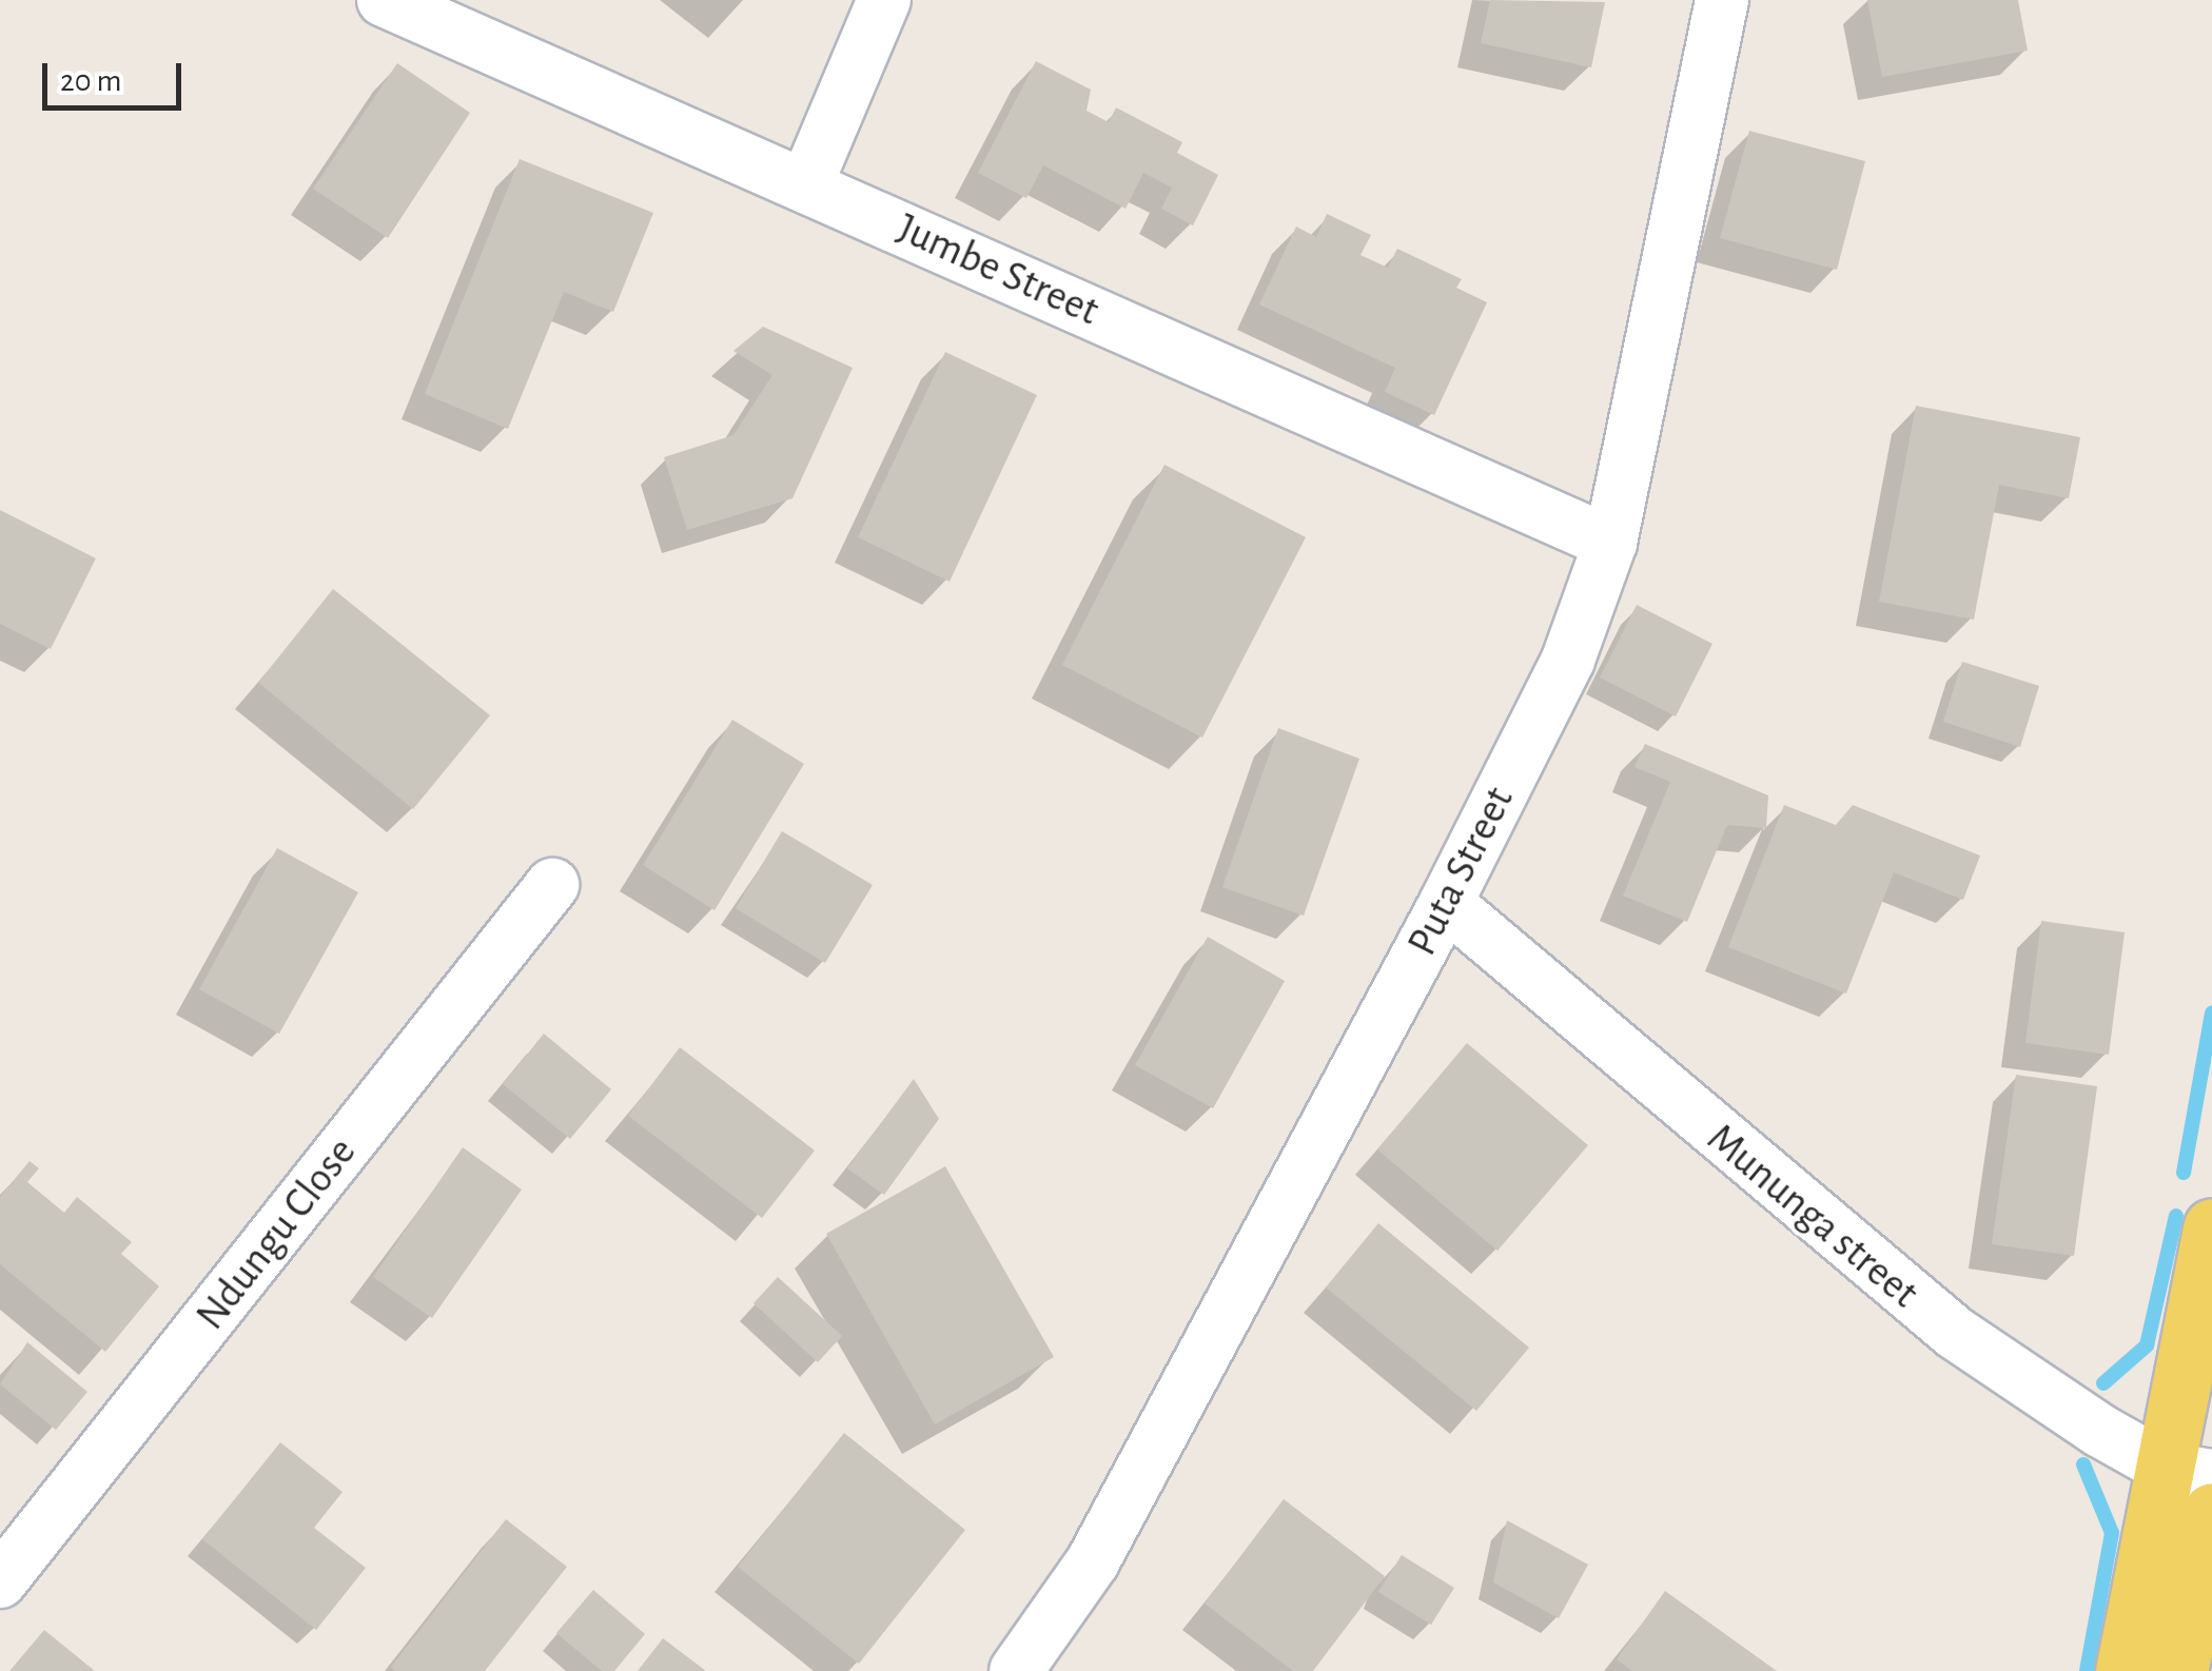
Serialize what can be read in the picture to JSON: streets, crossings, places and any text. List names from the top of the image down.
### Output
{
  "streets": {
    "street": [
      "Jumbe Street",
      "Puta Street",
      "Mununga street",
      "Ndungu Close"
    ]
  },
  "crossings": [
    ["Jumbe Street", "Puta Street"],
    ["Puta Street", "Mununga street"]
  ],
  "scale_bar": "20 m"
}
